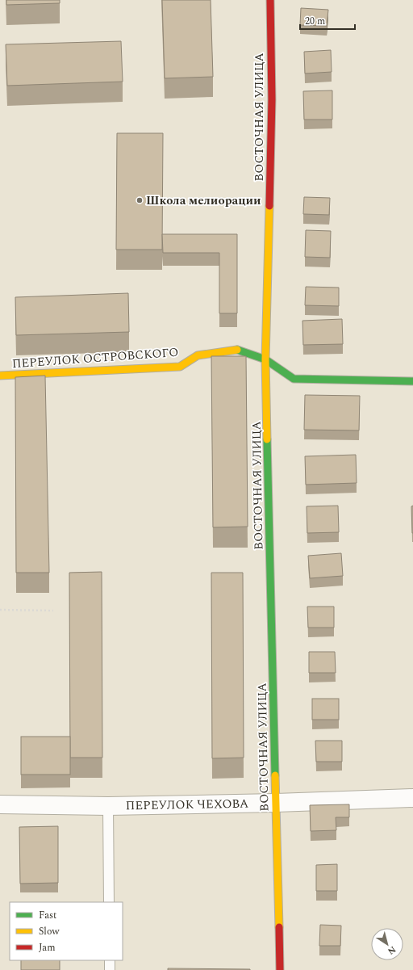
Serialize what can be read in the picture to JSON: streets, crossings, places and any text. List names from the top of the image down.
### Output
{
  "streets": {
    "street": ["ВОСТОЧНАЯ УЛИЦА", "ПЕРЕУЛОК ОСТРОВСКОГО", "ПЕРЕУЛОК ЧЕХОВА"]
  },
  "crossings": [
    ["ВОСТОЧНАЯ УЛИЦА", "ПЕРЕУЛОК ОСТРОВСКОГО"],
    ["ВОСТОЧНАЯ УЛИЦА", "ПЕРЕУЛОК ЧЕХОВА"]
  ],
  "places": ["Школа мелиорации"],
  "legend": ["Fast", "Slow", "Jam"],
  "scale_bar": "20 m",
  "north": "bottom right"
}
